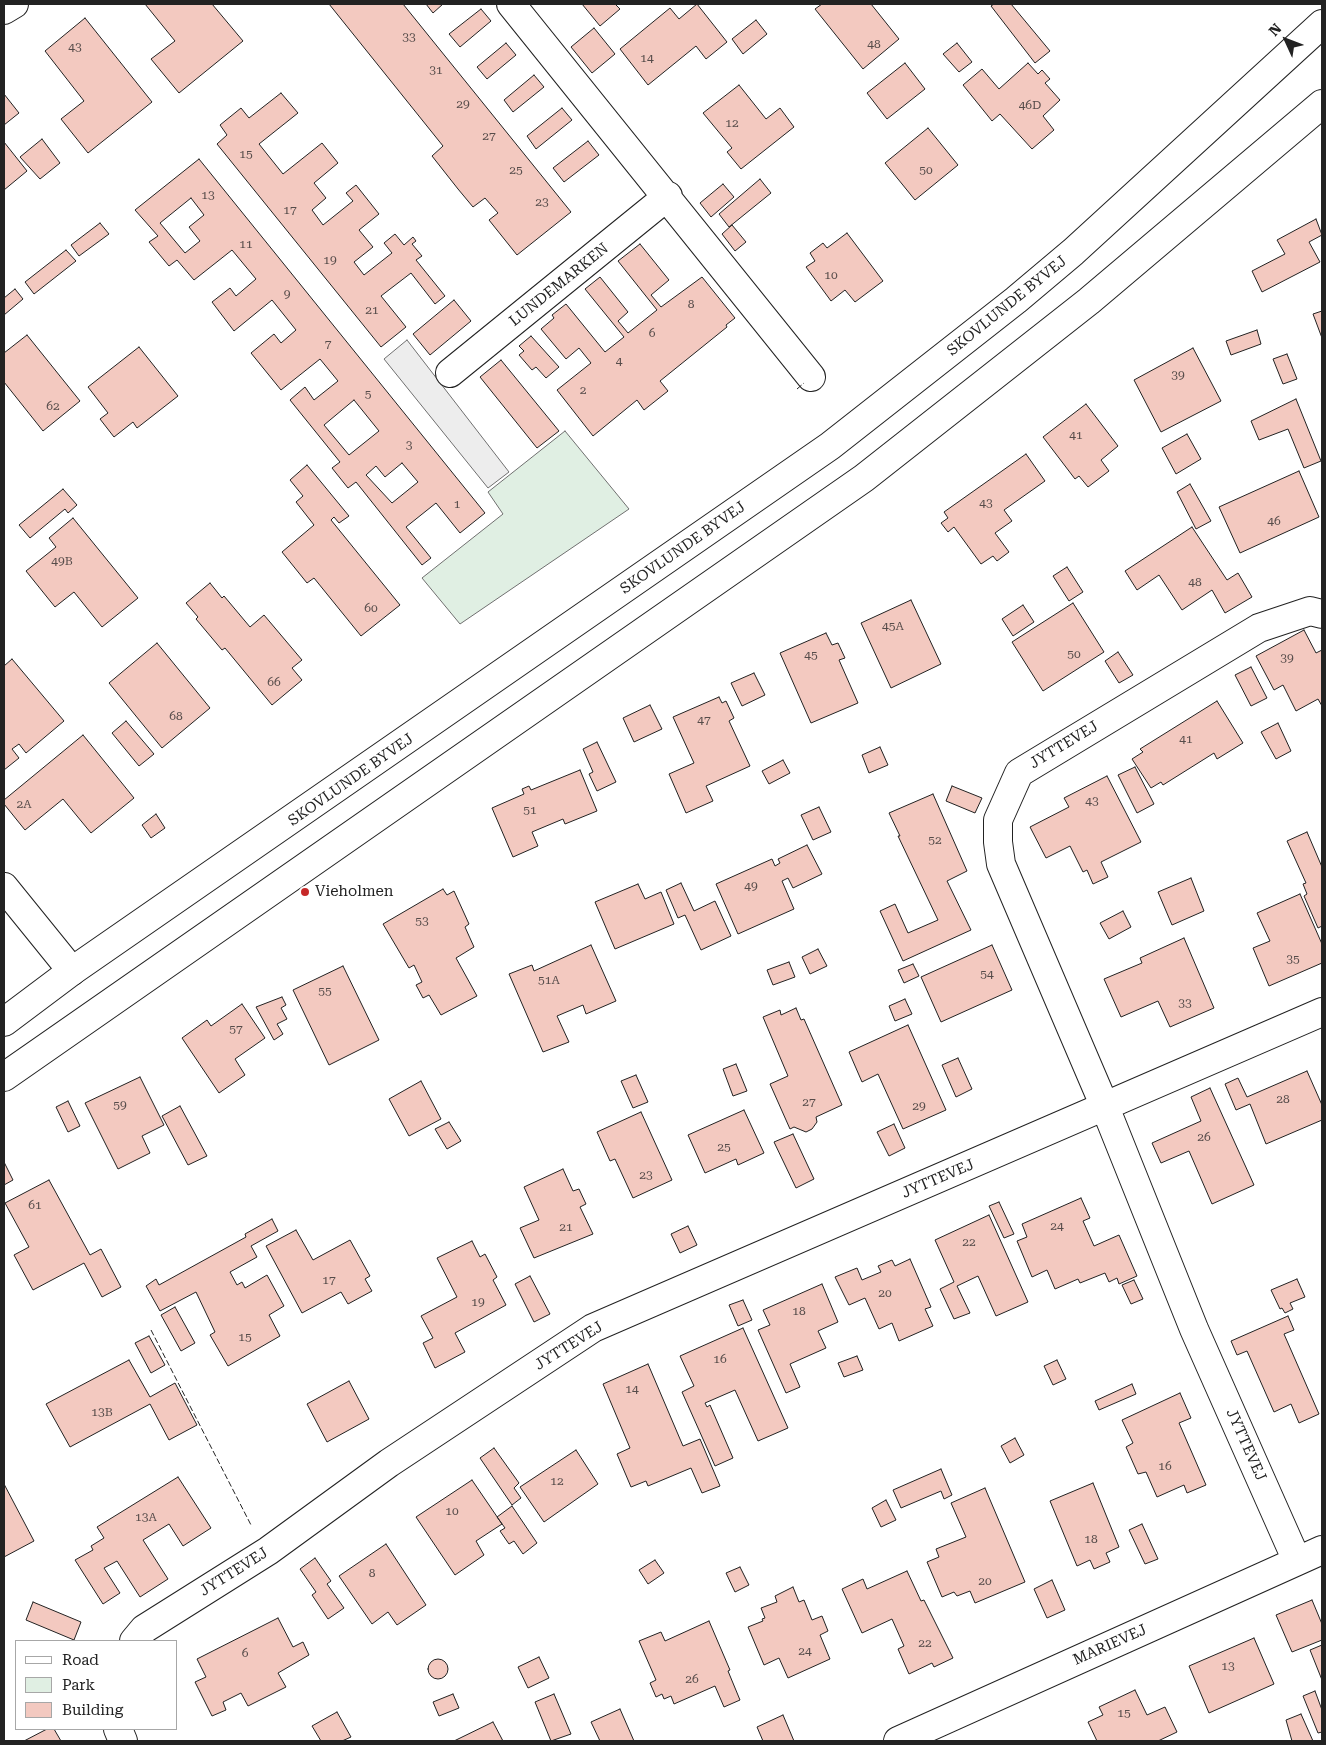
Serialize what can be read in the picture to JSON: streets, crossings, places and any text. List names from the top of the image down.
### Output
{
  "streets": {
    "street": [
      "LUNDEMARKEN",
      "SKOVLUNDE BYVEJ",
      "JYTTEVEJ",
      "MARIEVEJ"
    ]
  },
  "crossings": [
    ["JYTTEVEJ", "MARIEVEJ"]
  ],
  "places": ["Vieholmen"],
  "house_numbers": [
    "33",
    "48",
    "43",
    "14",
    "31",
    "29",
    "46D",
    "12",
    "27",
    "15",
    "25",
    "50",
    "13",
    "23",
    "17",
    "11",
    "19",
    "10",
    "9",
    "8",
    "21",
    "6",
    "7",
    "4",
    "39",
    "2",
    "5",
    "62",
    "41",
    "3",
    "43",
    "1",
    "46",
    "49B",
    "48",
    "60",
    "45A",
    "50",
    "45",
    "39",
    "66",
    "68",
    "47",
    "41",
    "43",
    "2A",
    "51",
    "52",
    "49",
    "53",
    "35",
    "54",
    "51A",
    "55",
    "33",
    "57",
    "28",
    "27",
    "59",
    "29",
    "26",
    "25",
    "23",
    "61",
    "24",
    "21",
    "22",
    "17",
    "20",
    "19",
    "18",
    "15",
    "16",
    "14",
    "13B",
    "16",
    "12",
    "10",
    "13A",
    "18",
    "8",
    "20",
    "22",
    "24",
    "6",
    "13",
    "26",
    "15"
  ],
  "legend": ["Road", "Park", "Building"],
  "north": "top left"
}
